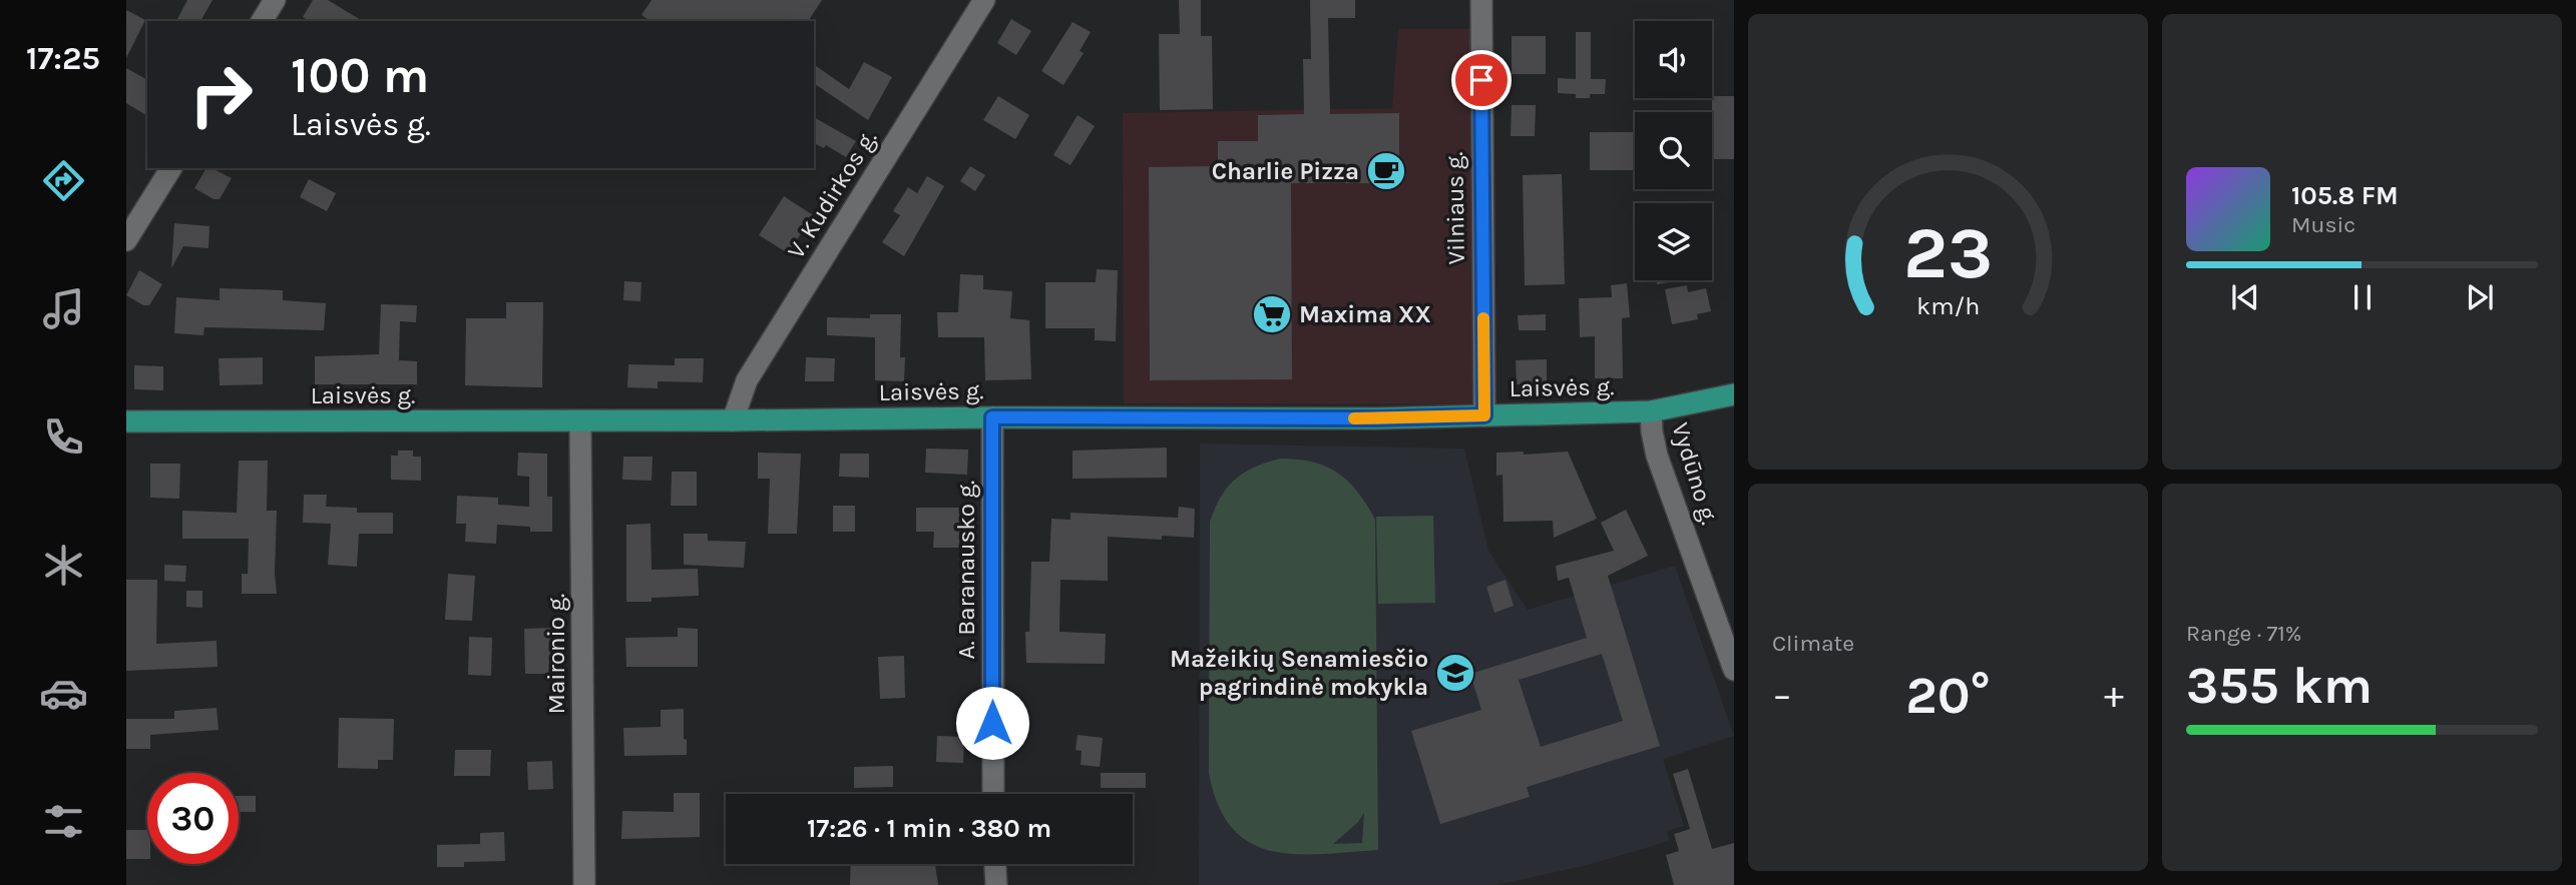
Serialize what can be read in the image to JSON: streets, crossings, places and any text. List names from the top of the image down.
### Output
{
  "streets": {
    "main road": ["Laisvės g."],
    "street": [
      "V. Kudirkos g.",
      "Vilniaus g.",
      "Vydūno g.",
      "A. Baranausko g.",
      "Maironio g."
    ]
  },
  "crossings": [
    ["V. Kudirkos g.", "Laisvės g."],
    ["Vilniaus g.", "Laisvės g."],
    ["Laisvės g.", "Vydūno g."],
    ["Laisvės g.", "A. Baranausko g."],
    ["Laisvės g.", "Maironio g."]
  ],
  "places": {
    "cafe": ["Charlie Pizza"],
    "supermarket": ["Maxima XX"],
    "school or university": ["Mažeikių Senamiesčio pagrindinė mokykla"]
  },
  "page": {
    "tabs": "17:25",
    "turn": ["100 m", "Laisvės g."],
    "song": ["105.8 FM", "Music"],
    "tile": [
      "Climate",
      ["Range · 71%", "355 km"]
    ],
    "heat": ["−", "20°", "+"],
    "limit": "30",
    "trip": "17:26 · 1 min · 380 m",
    "gauge": ["23", "km/h"]
  }
}
